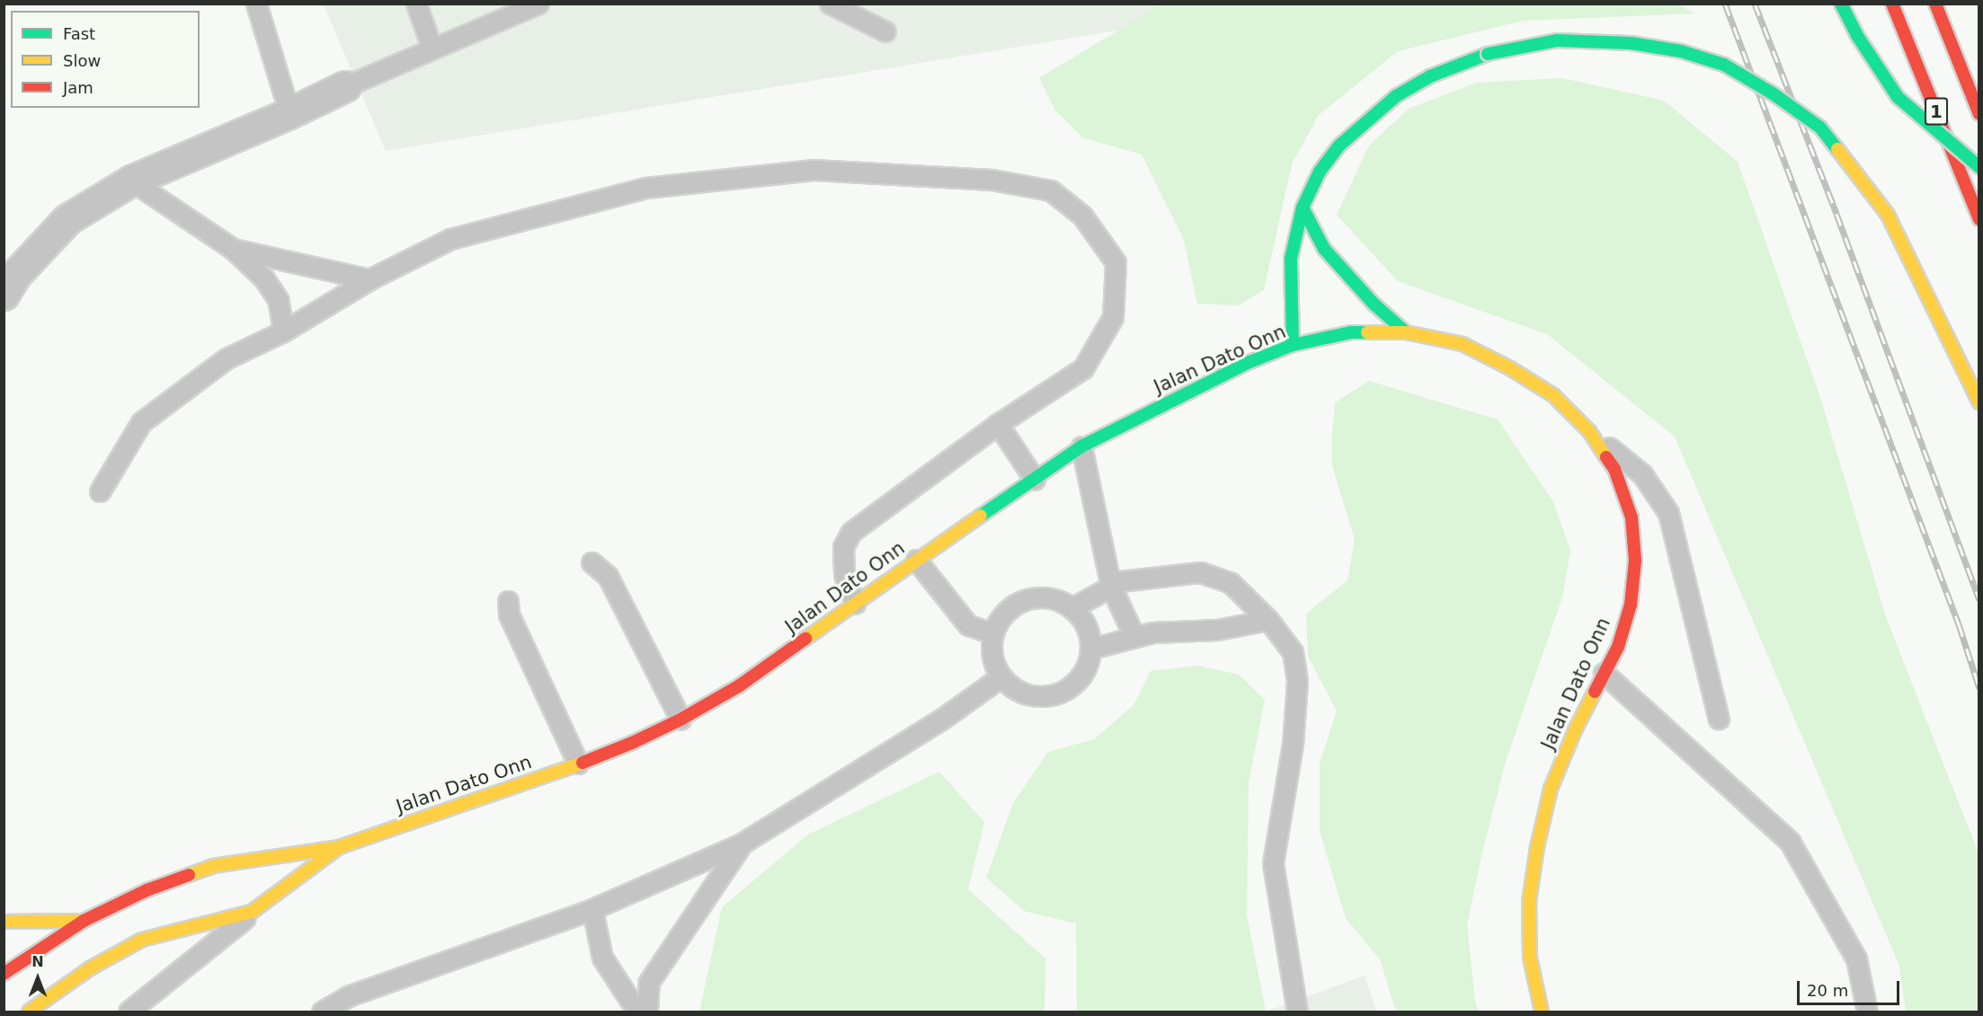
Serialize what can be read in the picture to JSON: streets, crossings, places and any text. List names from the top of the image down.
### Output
{
  "streets": {
    "main road": ["1", "Jalan Dato Onn"]
  },
  "legend": ["Fast", "Slow", "Jam"],
  "scale_bar": "20 m",
  "north": "top"
}
